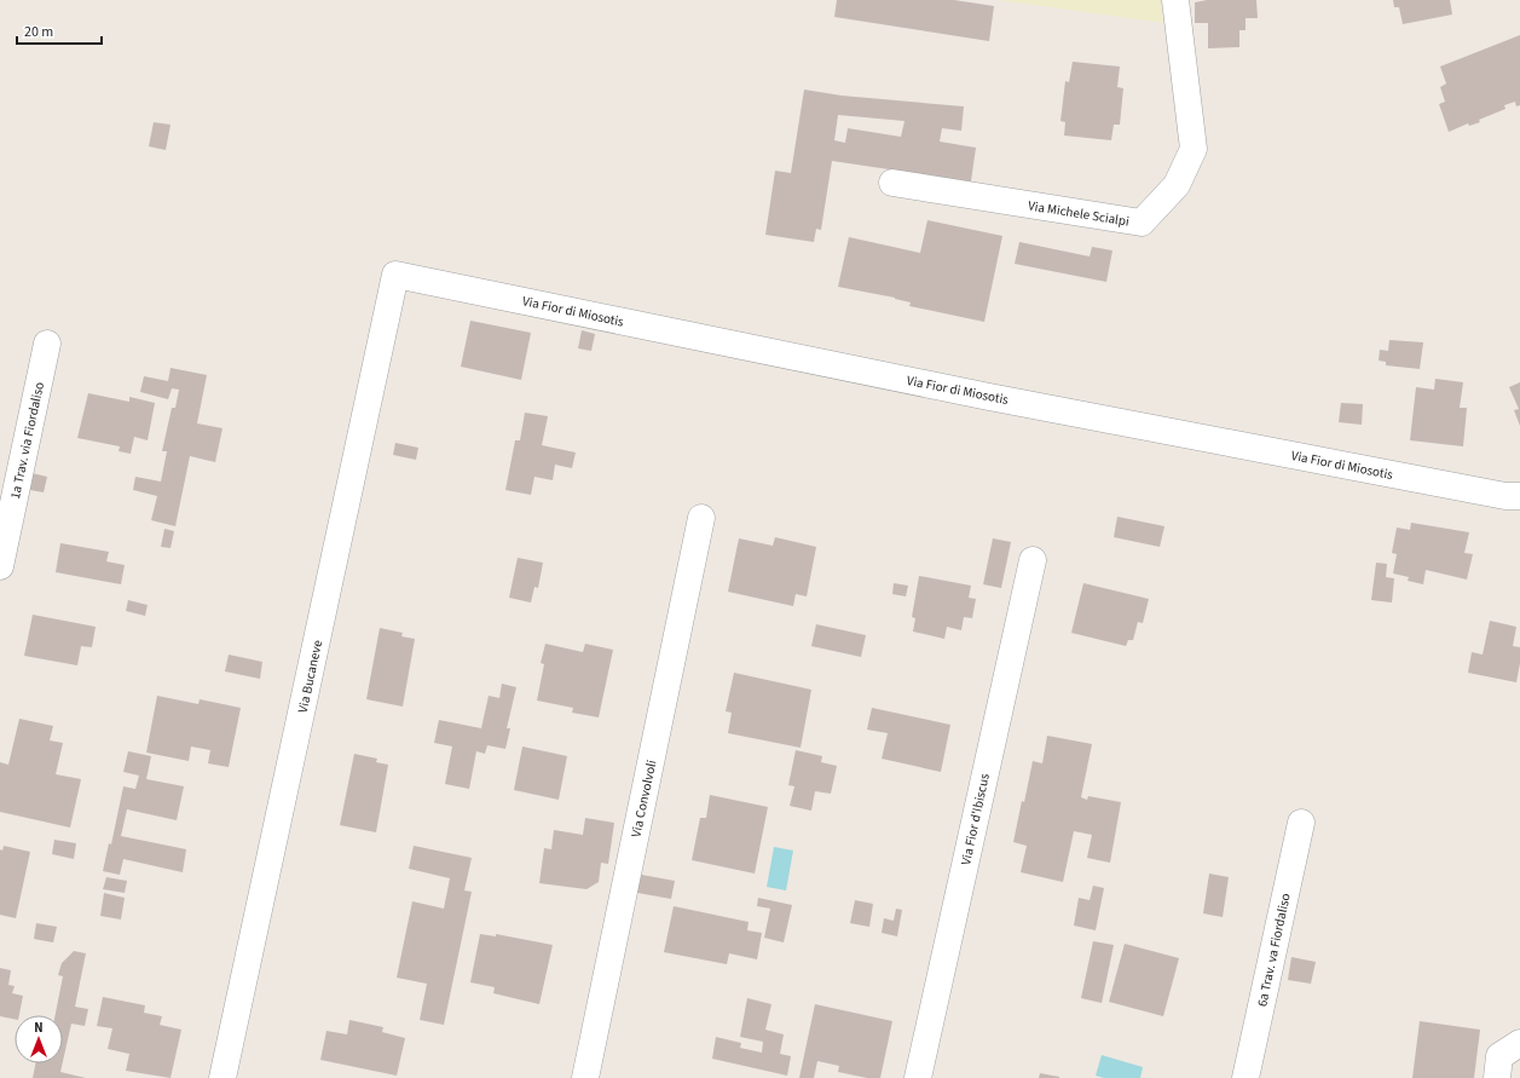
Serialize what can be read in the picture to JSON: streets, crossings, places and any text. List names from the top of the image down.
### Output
{
  "streets": {
    "street": [
      "Via Michele Scialpi",
      "Via Fior di Miosotis",
      "1a Trav. via Fiordaliso",
      "Via Bucaneve",
      "Via Convolvoli",
      "Via Fior d'Ibiscus",
      "6a Trav. va Fiordaliso"
    ]
  },
  "crossings": [
    ["Via Fior di Miosotis", "Via Bucaneve"]
  ],
  "scale_bar": "20 m",
  "north": "top"
}
